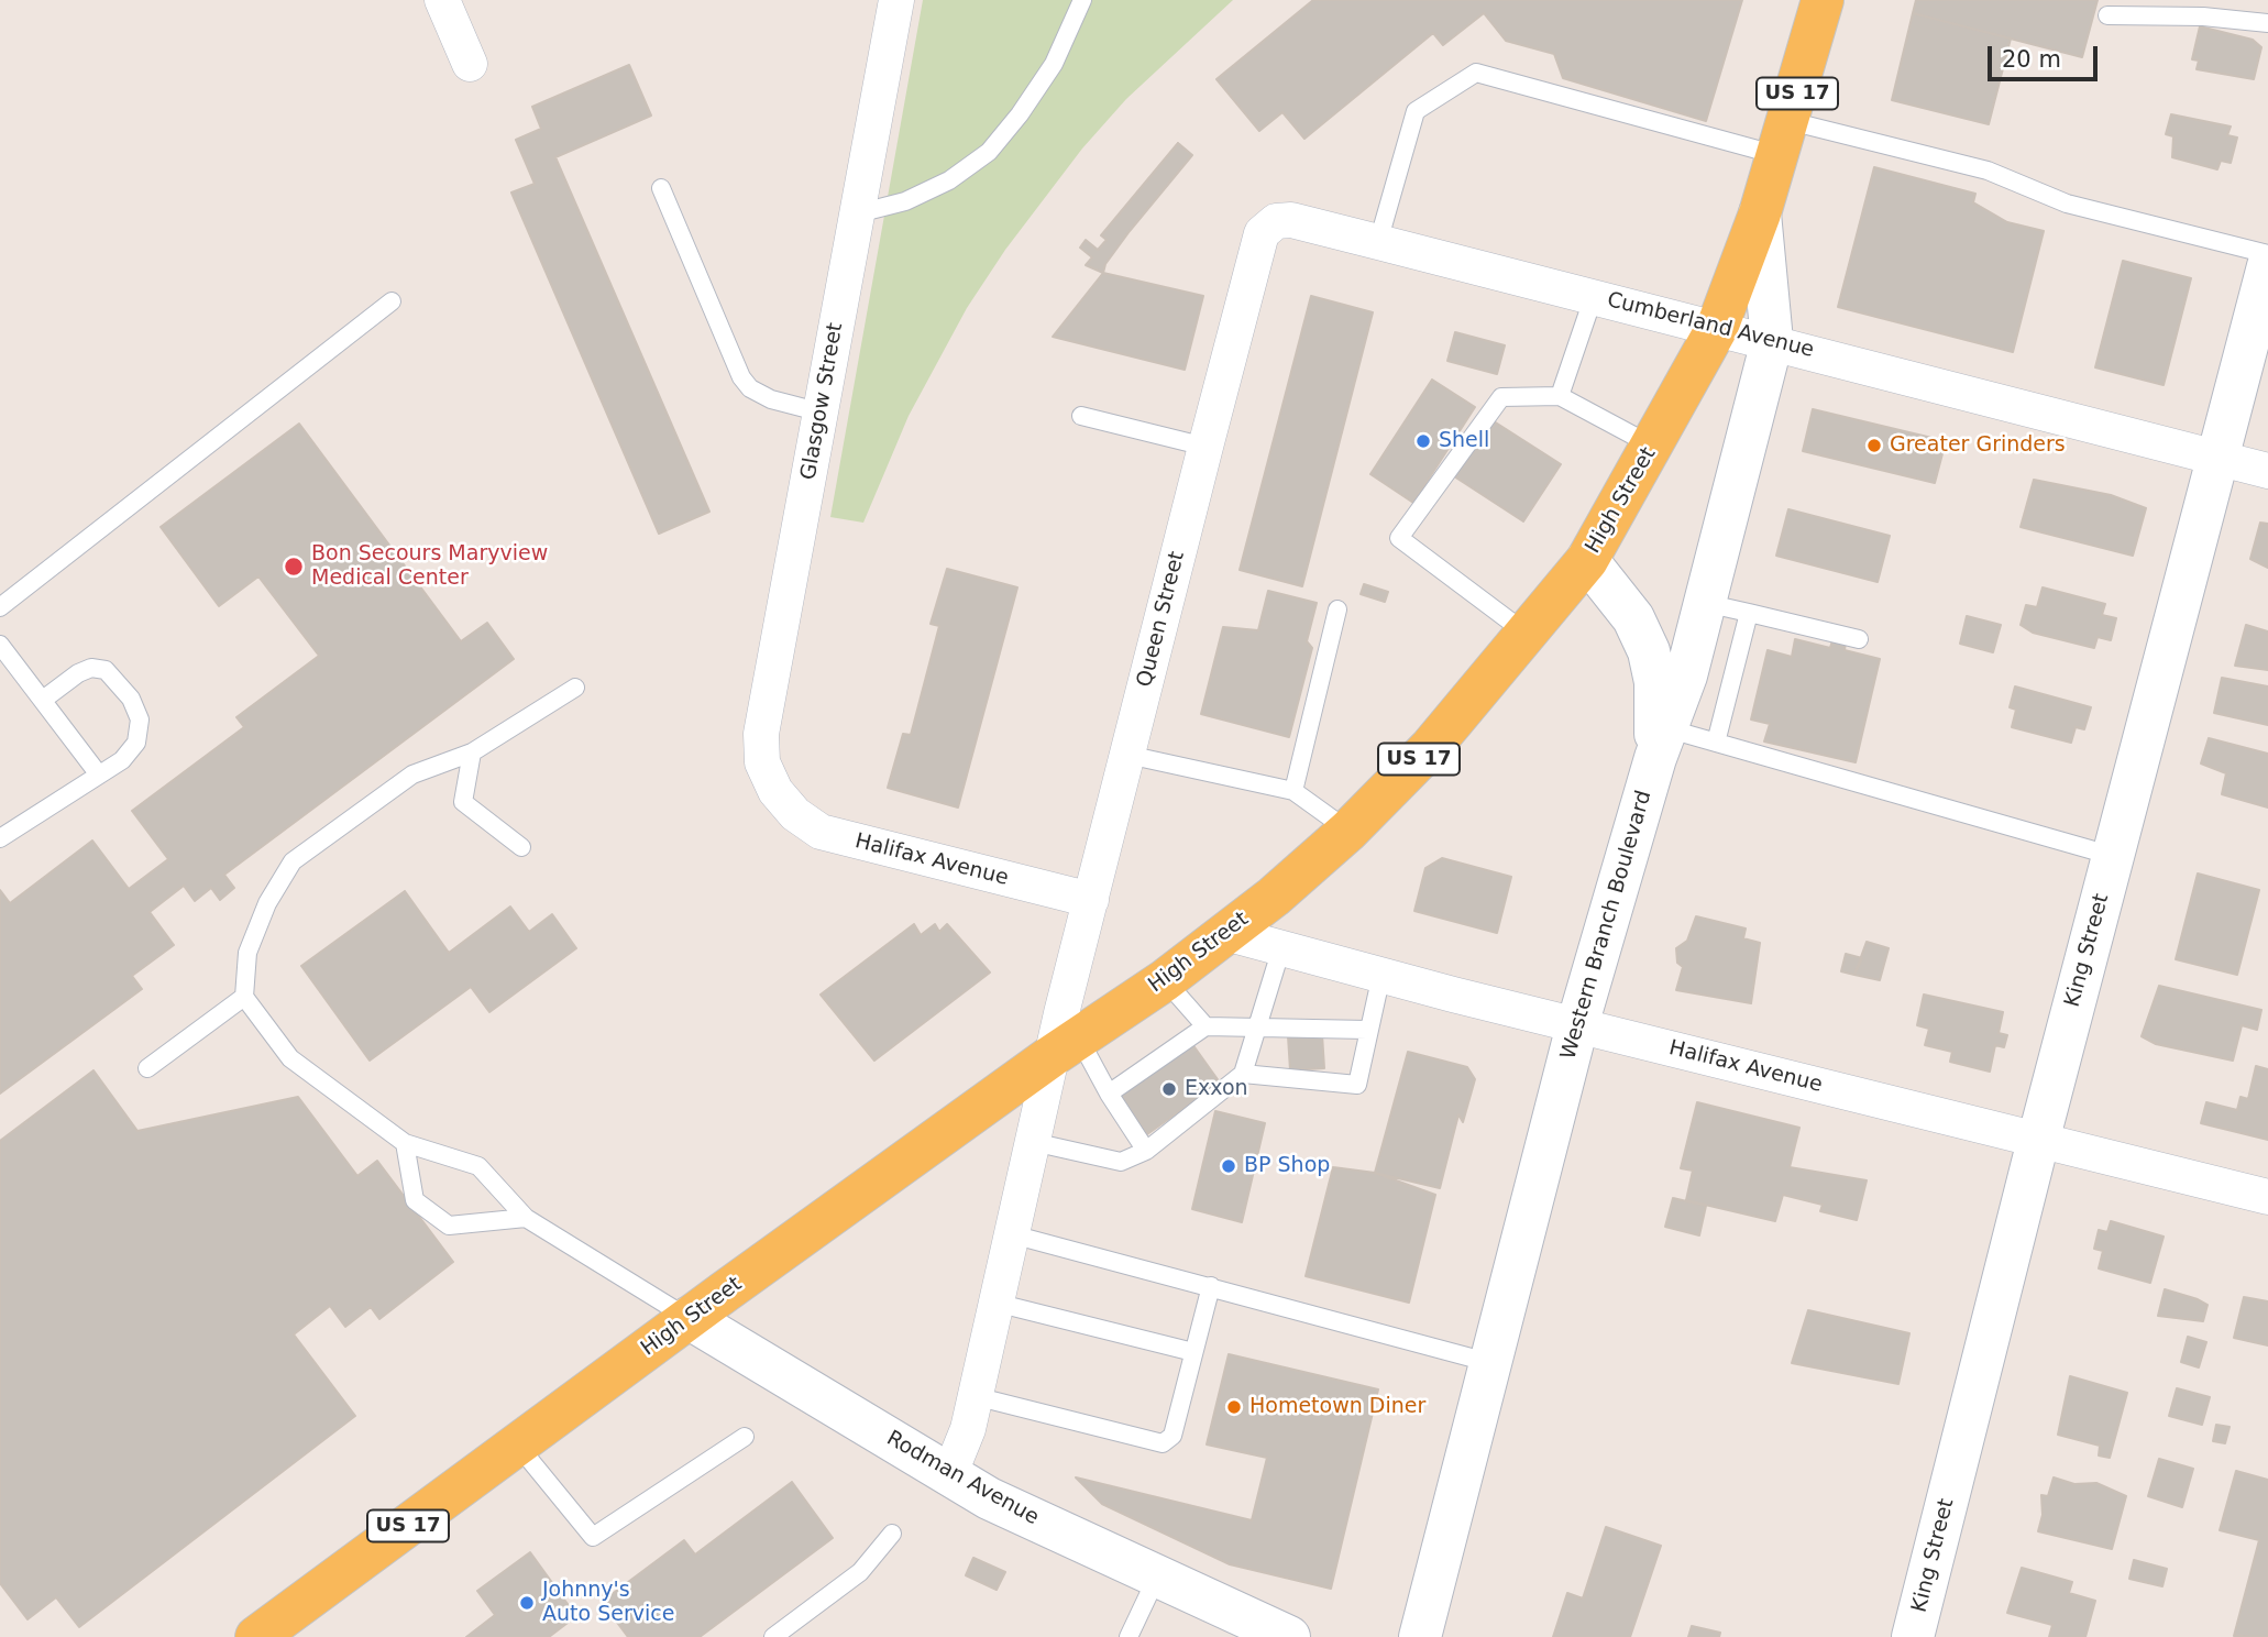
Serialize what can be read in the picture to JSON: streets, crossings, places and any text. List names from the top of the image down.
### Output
{
  "streets": {
    "main road": ["US 17", "High Street"],
    "street": [
      "Cumberland Avenue",
      "Glasgow Street",
      "Queen Street",
      "Halifax Avenue",
      "Western Branch Boulevard",
      "King Street",
      "Rodman Avenue"
    ]
  },
  "crossings": [
    ["Cumberland Avenue", "High Street"],
    ["Cumberland Avenue", "Queen Street"],
    ["Cumberland Avenue", "Western Branch Boulevard"],
    ["Cumberland Avenue", "King Street"],
    ["Glasgow Street", "Halifax Avenue"],
    ["High Street", "Queen Street"],
    ["High Street", "Halifax Avenue"],
    ["High Street", "Western Branch Boulevard"],
    ["High Street", "Rodman Avenue"],
    ["Queen Street", "Halifax Avenue"],
    ["Queen Street", "Rodman Avenue"],
    ["Halifax Avenue", "Western Branch Boulevard"],
    ["Halifax Avenue", "King Street"]
  ],
  "places": [
    "Shell",
    "Greater Grinders",
    "Bon Secours Maryview Medical Center",
    "Exxon",
    "BP Shop",
    "Hometown Diner",
    "Johnny's Auto Service"
  ],
  "scale_bar": "20 m"
}
